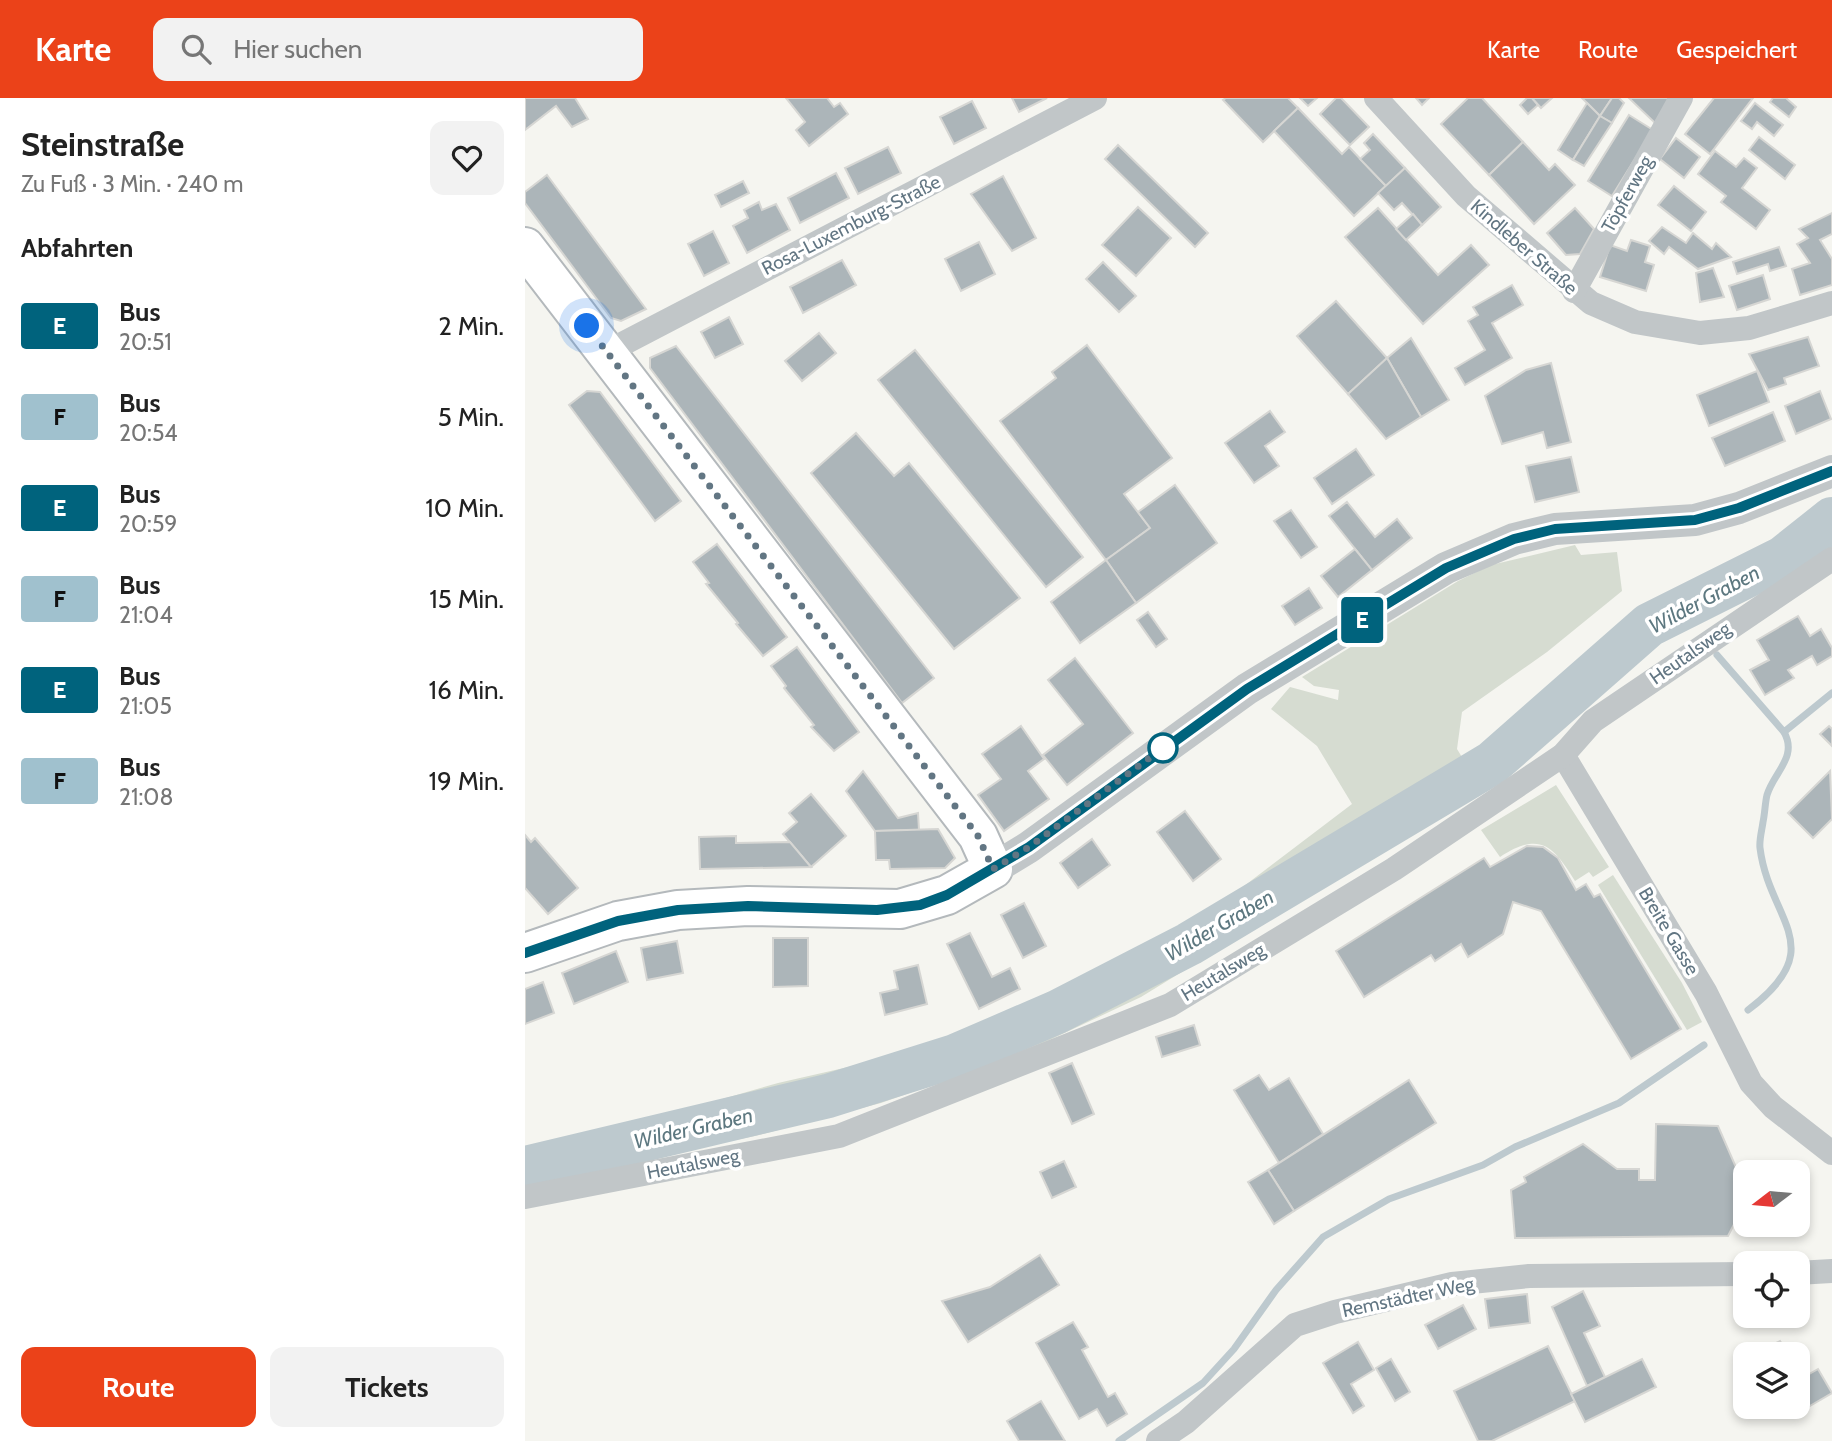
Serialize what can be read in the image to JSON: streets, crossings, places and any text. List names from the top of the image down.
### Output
{
  "streets": {
    "street": [
      "Töpferweg",
      "Rosa-Luxemburg-Straße",
      "Kindleber Straße",
      "Heutalsweg",
      "Breite Gasse",
      "Remstädter Weg"
    ]
  },
  "crossings": [
    ["Töpferweg", "Kindleber Straße"],
    ["Heutalsweg", "Breite Gasse"]
  ],
  "water": ["Wilder Graben"],
  "lines": ["bus line E"],
  "north": "left",
  "page": {
    "header": "Karte",
    "search": "Hier suchen",
    "nav": ["Karte", "Route", "Gespeichert"],
    "heading": [
      ["Steinstraße", "Zu Fuß · 3 Min. · 240 m"],
      "Abfahrten"
    ],
    "on_map": "E",
    "list": [
      {
        "mark": "E",
        "name": "Bus",
        "note": "20:51",
        "value": "2 Min."
      },
      {
        "mark": "F",
        "name": "Bus",
        "note": "20:54",
        "value": "5 Min."
      },
      {
        "mark": "E",
        "name": "Bus",
        "note": "20:59",
        "value": "10 Min."
      },
      {
        "mark": "F",
        "name": "Bus",
        "note": "21:04",
        "value": "15 Min."
      },
      {
        "mark": "E",
        "name": "Bus",
        "note": "21:05",
        "value": "16 Min."
      },
      {
        "mark": "F",
        "name": "Bus",
        "note": "21:08",
        "value": "19 Min."
      }
    ],
    "buttons": ["Route", "Tickets"]
  }
}
